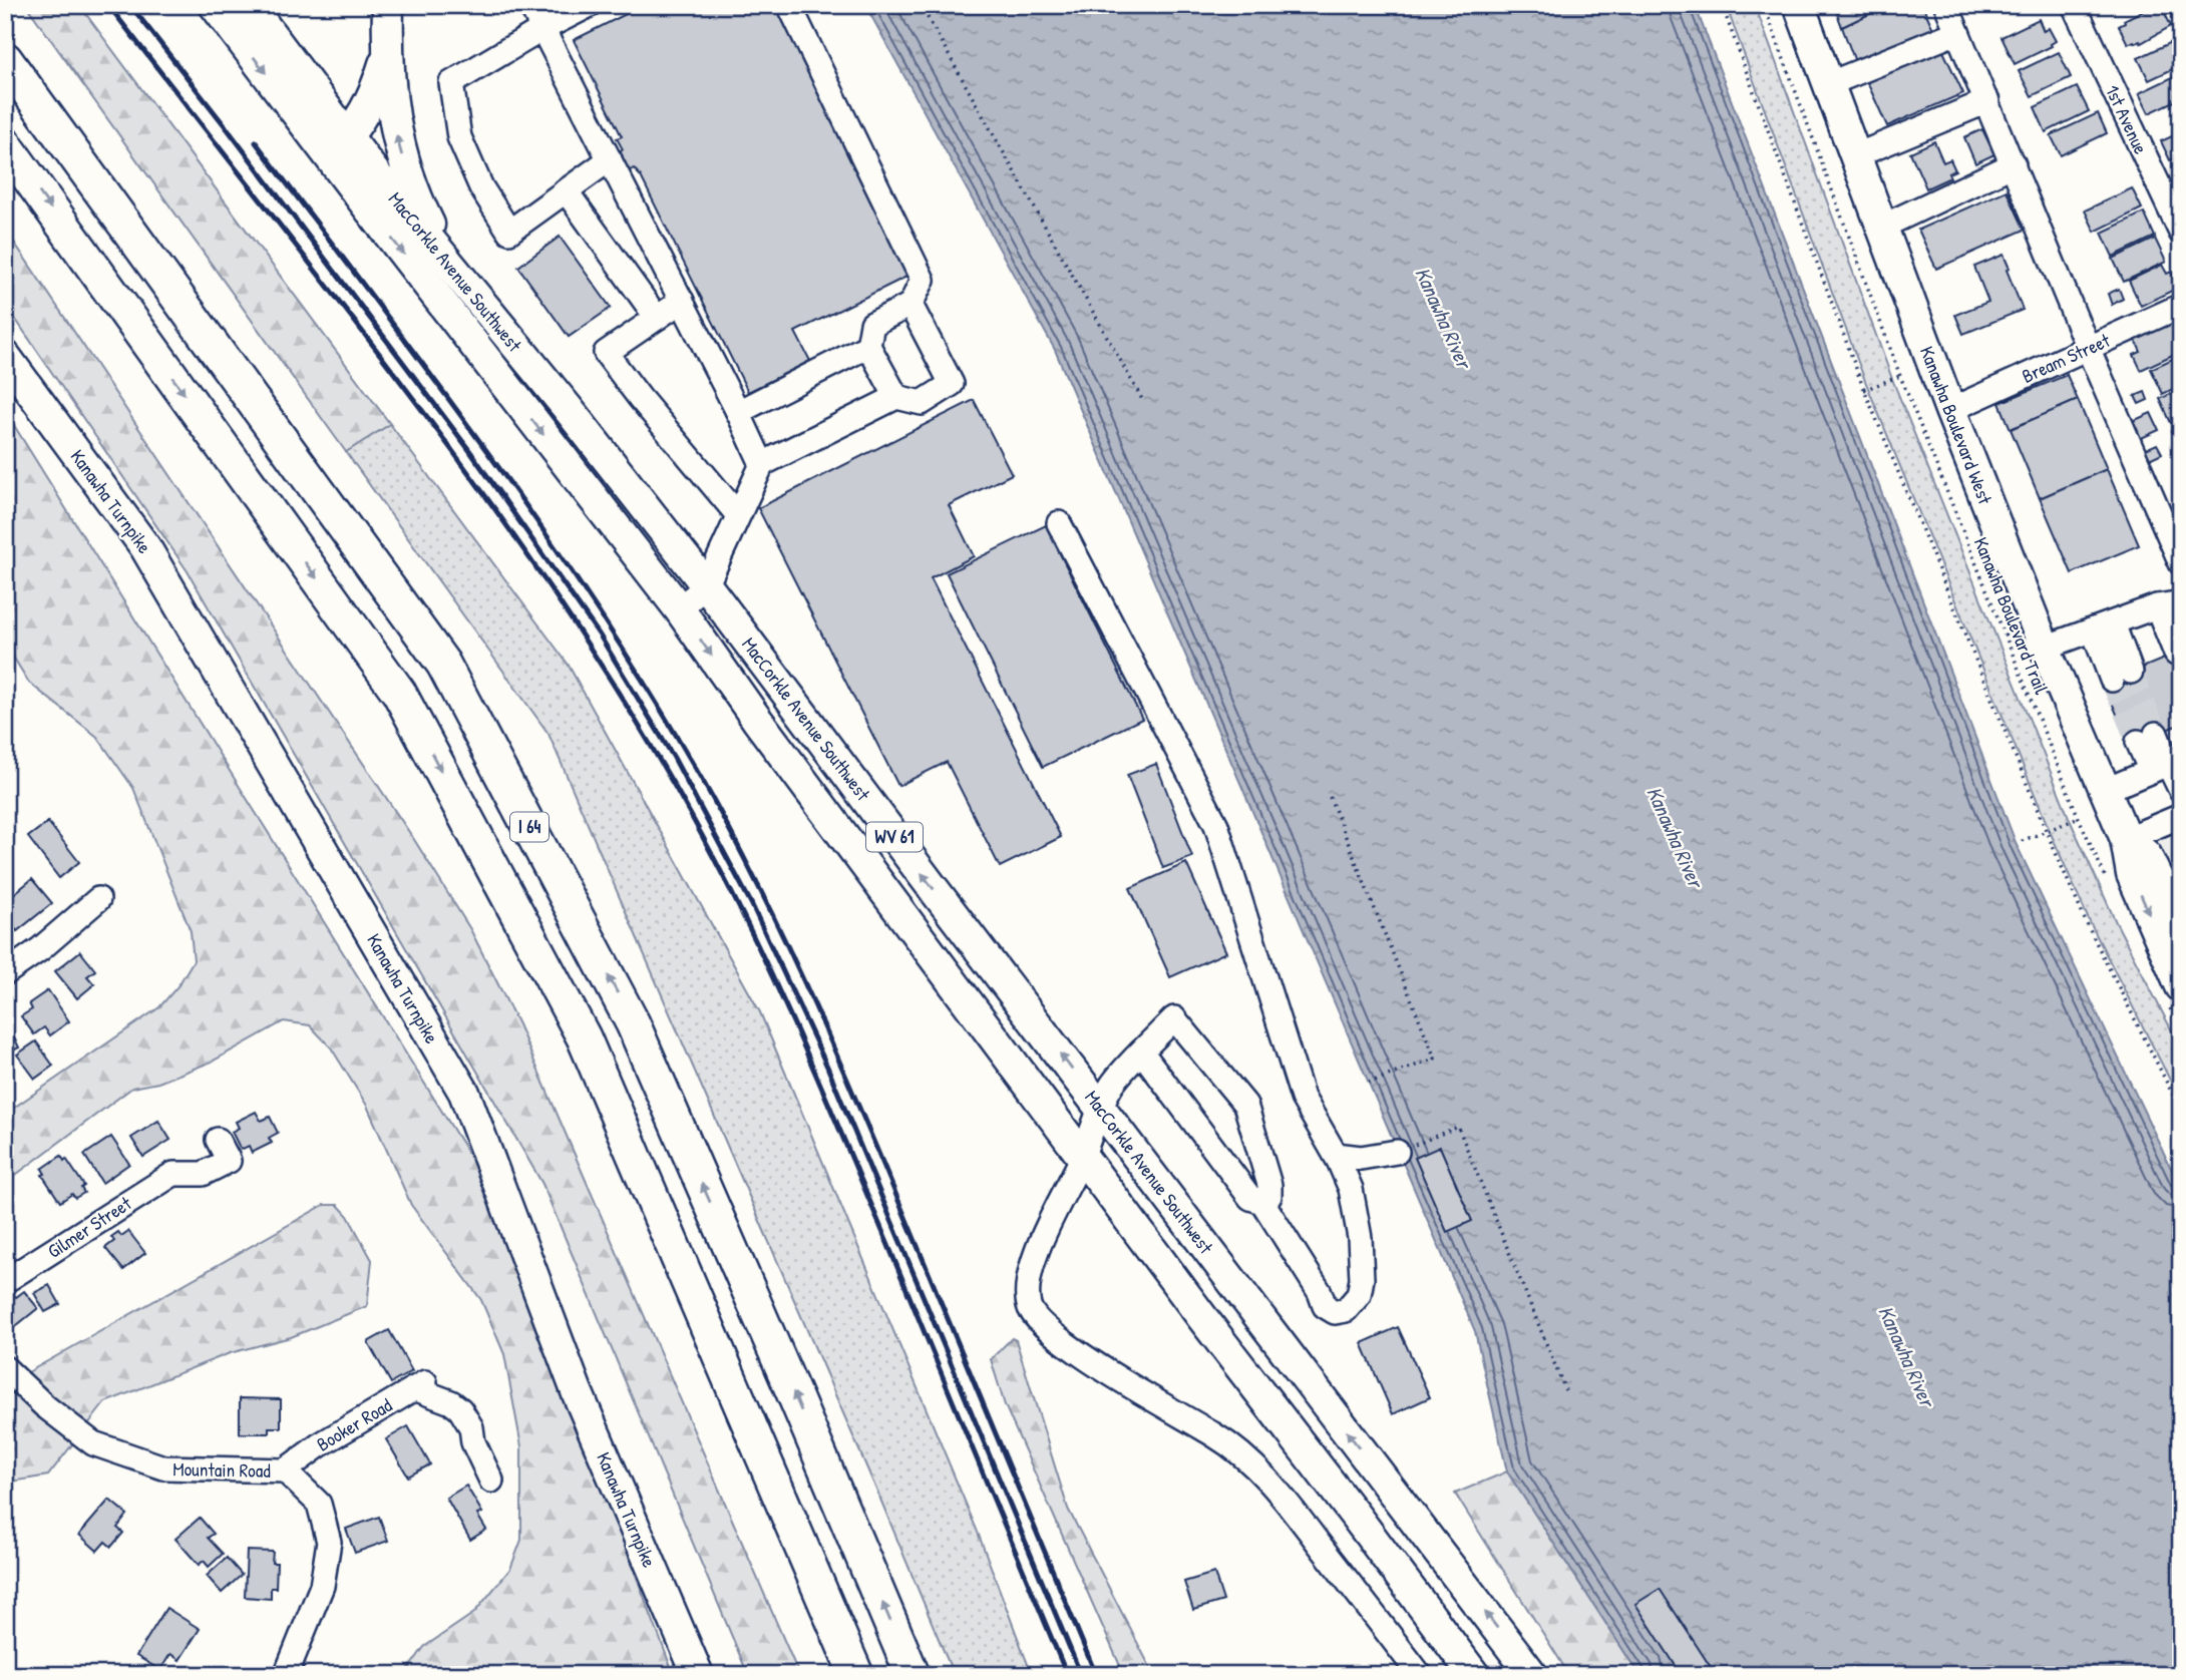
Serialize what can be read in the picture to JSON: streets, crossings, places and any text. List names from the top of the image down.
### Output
{
  "streets": {
    "highway": ["I 64"],
    "main road": [
      "MacCorkle Avenue Southwest",
      "Kanawha Boulevard West",
      "Kanawha Turnpike",
      "WV 61"
    ],
    "street": [
      "1st Avenue",
      "Bream Street",
      "Gilmer Street",
      "Booker Road",
      "Mountain Road"
    ],
    "path": ["Kanawha Boulevard Trail"]
  },
  "crossings": [
    ["Bream Street", "Kanawha Boulevard West"],
    ["Booker Road", "Mountain Road"]
  ],
  "water": ["Kanawha River"]
}
